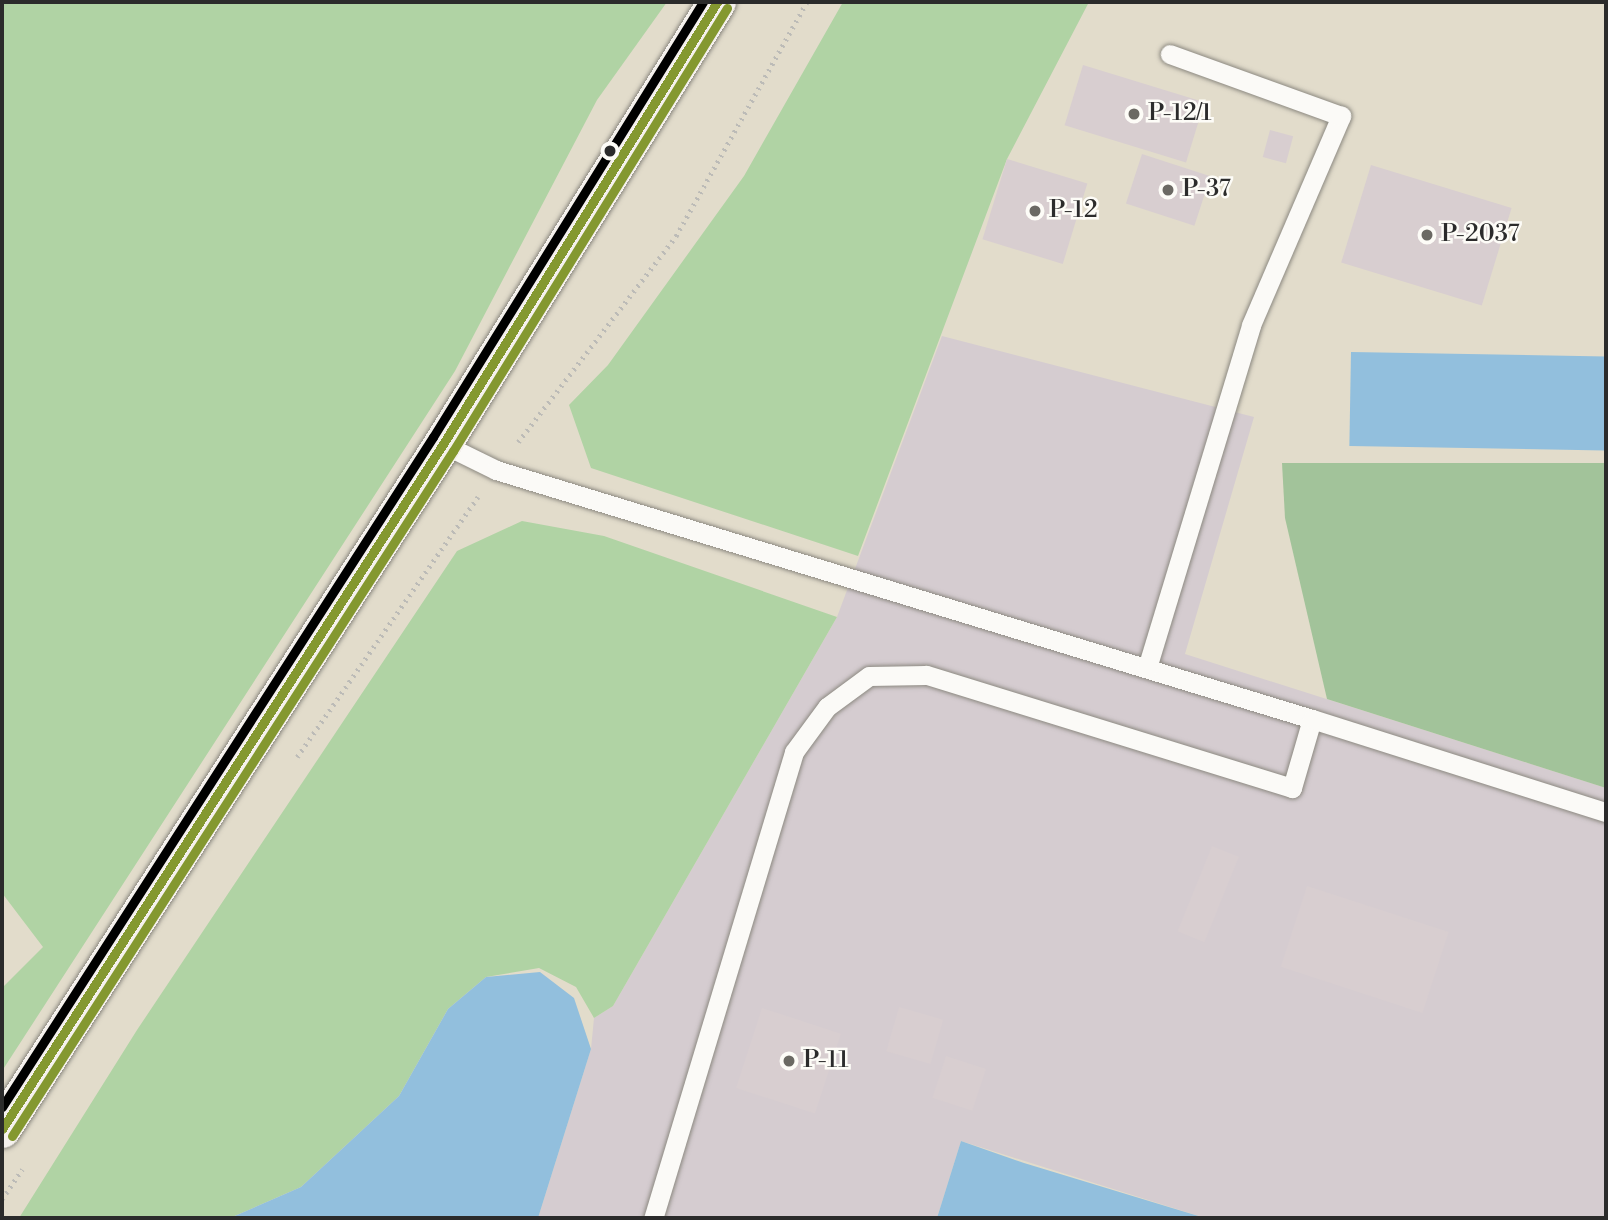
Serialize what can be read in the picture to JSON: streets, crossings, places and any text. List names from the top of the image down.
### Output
{
  "places": [
    "P-12/1",
    "P-37",
    "P-12",
    "P-2037",
    "P-11"
  ]
}
